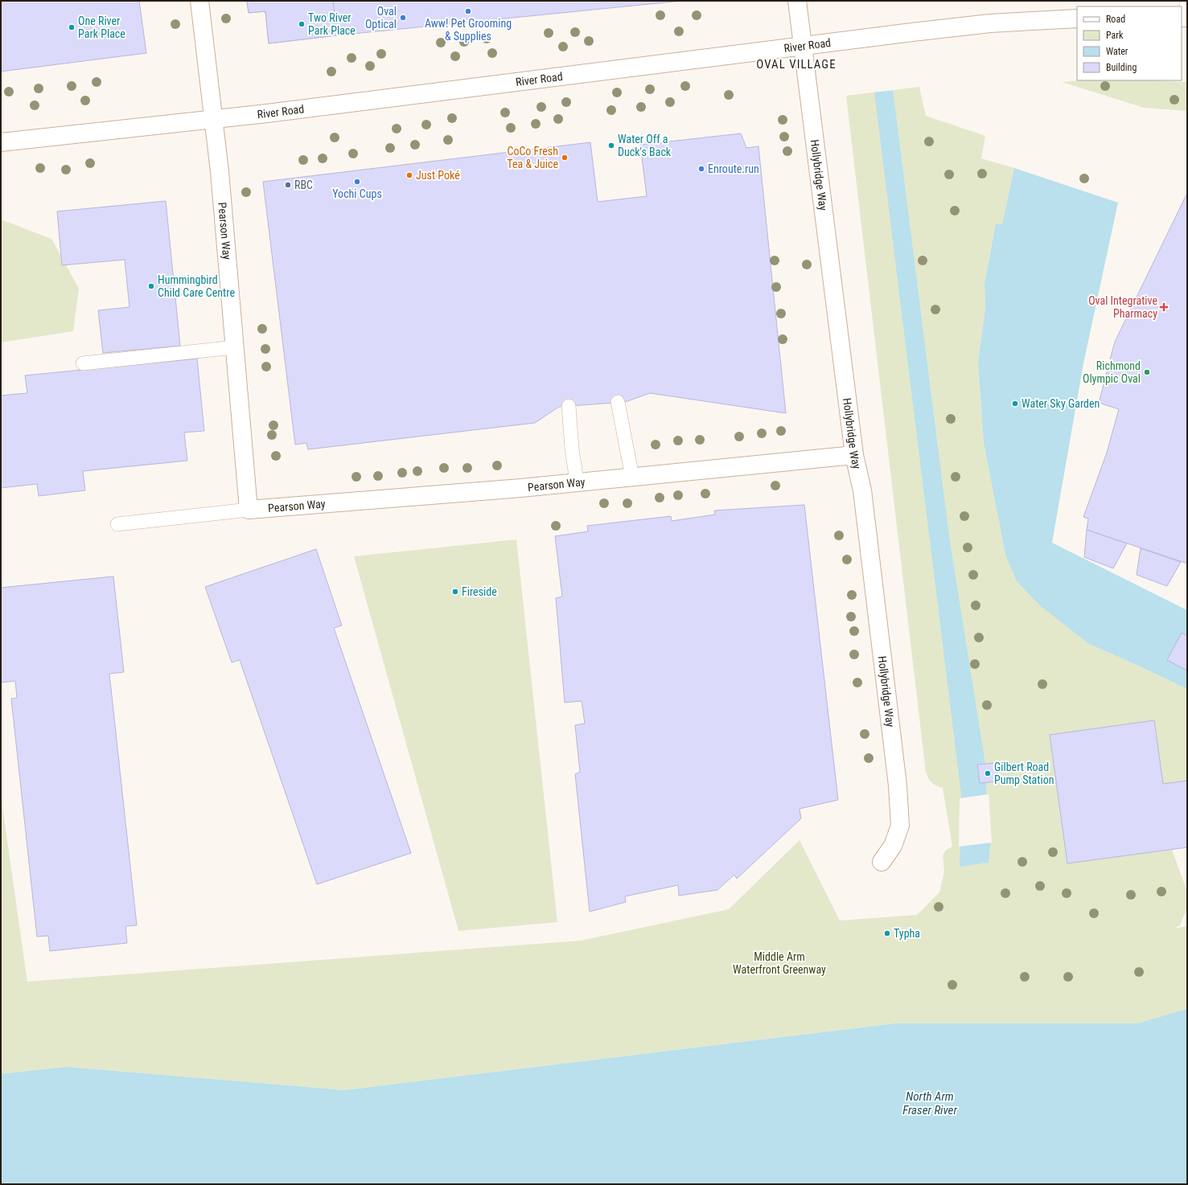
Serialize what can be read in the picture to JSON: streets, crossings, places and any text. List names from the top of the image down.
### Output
{
  "streets": {
    "street": ["River Road", "Hollybridge Way", "Pearson Way"]
  },
  "crossings": [
    ["River Road", "Hollybridge Way"],
    ["River Road", "Pearson Way"],
    ["Hollybridge Way", "Pearson Way"]
  ],
  "districts": ["OVAL VILLAGE"],
  "water": ["North Arm Fraser River"],
  "parks": ["Middle Arm Waterfront Greenway"],
  "places": {
    "other": [
      "Aww! Pet Grooming & Supplies",
      "Oval Optical",
      "Two River Park Place",
      "One River Park Place",
      "Water Off a Duck's Back",
      "CoCo Fresh Tea & Juice",
      "Enroute.run",
      "Just Poké",
      "Yochi Cups",
      "RBC",
      "Hummingbird Child Care Centre",
      "Richmond Olympic Oval",
      "Water Sky Garden",
      "Fireside",
      "Gilbert Road Pump Station",
      "Typha"
    ],
    "health": ["Oval Integrative Pharmacy"]
  },
  "legend": [
    "Road",
    "Park",
    "Water",
    "Building"
  ]
}
